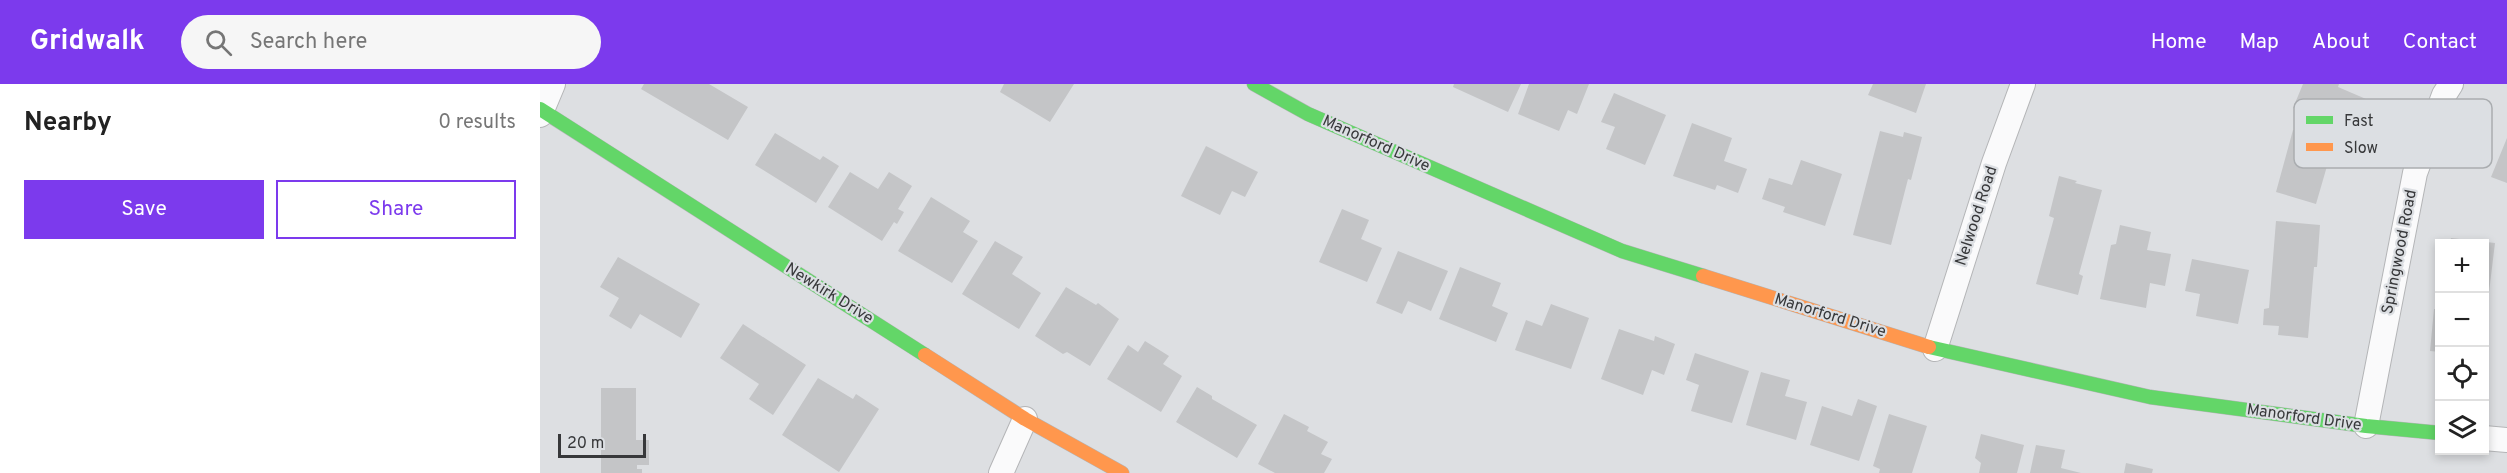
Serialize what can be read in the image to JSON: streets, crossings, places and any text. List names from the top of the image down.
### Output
{
  "streets": {
    "street": [
      "Manorford Drive",
      "Nelwood Road",
      "Springwood Road",
      "Newkirk Drive"
    ]
  },
  "crossings": [
    ["Manorford Drive", "Nelwood Road"],
    ["Manorford Drive", "Springwood Road"]
  ],
  "legend": ["Fast", "Slow"],
  "scale_bar": "20 m",
  "page": {
    "header": "Gridwalk",
    "search": "Search here",
    "nav": [
      "Home",
      "Map",
      "About",
      "Contact"
    ],
    "heading": ["Nearby", "0 results"],
    "buttons": ["Save", "Share"],
    "map_buttons": ["+", "−"],
    "scale": "20 m"
  }
}
